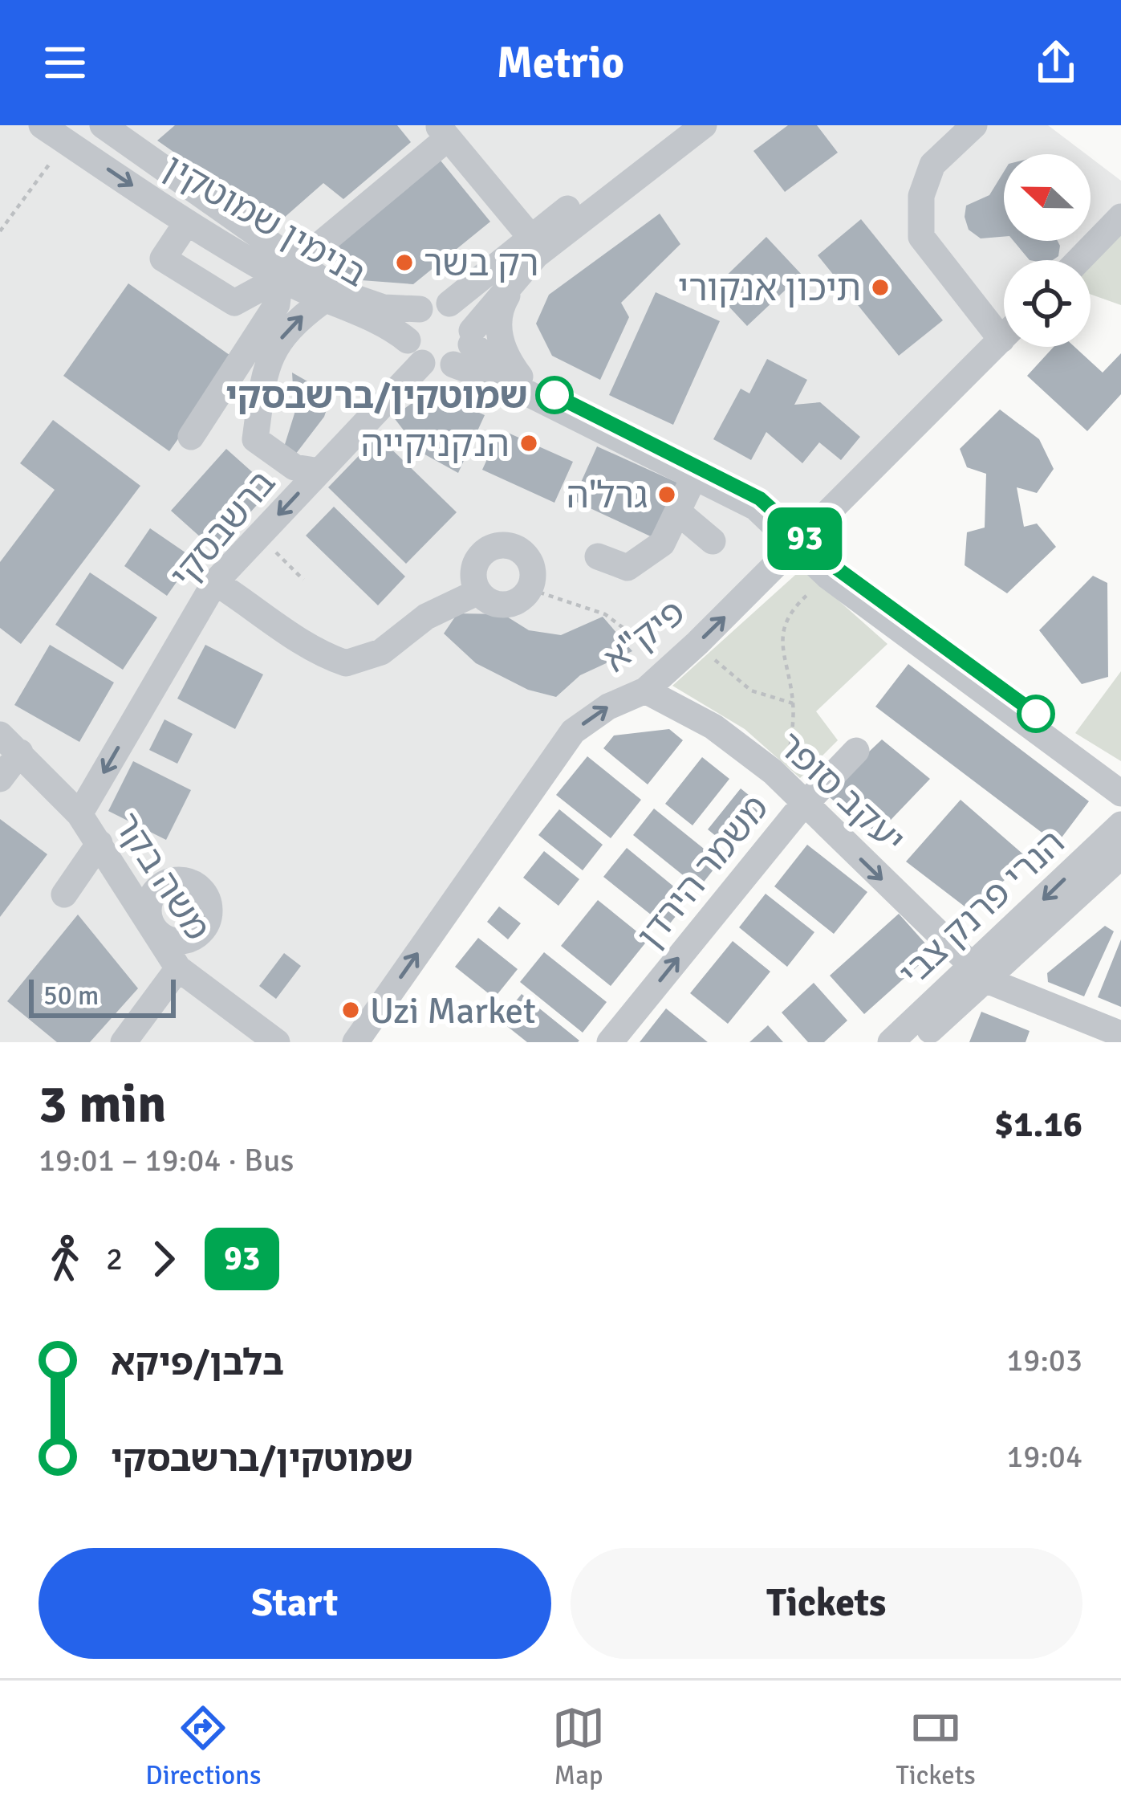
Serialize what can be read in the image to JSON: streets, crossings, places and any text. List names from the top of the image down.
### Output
{
  "streets": {
    "street": [
      "בנימין שמוטקין",
      "ברשבסקי",
      "פיק\"א",
      "יעקב סופר",
      "משמר הירדן",
      "משה בקר",
      "הנרי פרנק צבי"
    ]
  },
  "crossings": [
    ["בנימין שמוטקין", "ברשבסקי"],
    ["ברשבסקי", "משה בקר"],
    ["פיק\"א", "יעקב סופר"],
    ["יעקב סופר", "משמר הירדן"],
    ["יעקב סופר", "הנרי פרנק צבי"]
  ],
  "one_way": ["ברשבסקי", "פיק\"א", "משמר הירדן"],
  "places": [
    "רק בשר",
    "תיכון אנקורי",
    "שמוטקין/ברשבסקי",
    "הנקניקייה",
    "גרל'ה",
    "Uzi Market"
  ],
  "lines": ["bus line 93"],
  "scale_bar": "50 m",
  "north": "left",
  "page": {
    "header": "Metrio",
    "on_map": "93",
    "scale": "50 m",
    "heading": ["3 min", "19:01 – 19:04 · Bus", "$1.16"],
    "legs": ["2", "93"],
    "list": [
      {
        "name": "בלבן/פיקא",
        "value": "19:03"
      },
      {
        "name": "שמוטקין/ברשבסקי",
        "value": "19:04"
      }
    ],
    "buttons": ["Start", "Tickets"],
    "tabs": ["Directions", "Map", "Tickets"]
  }
}
